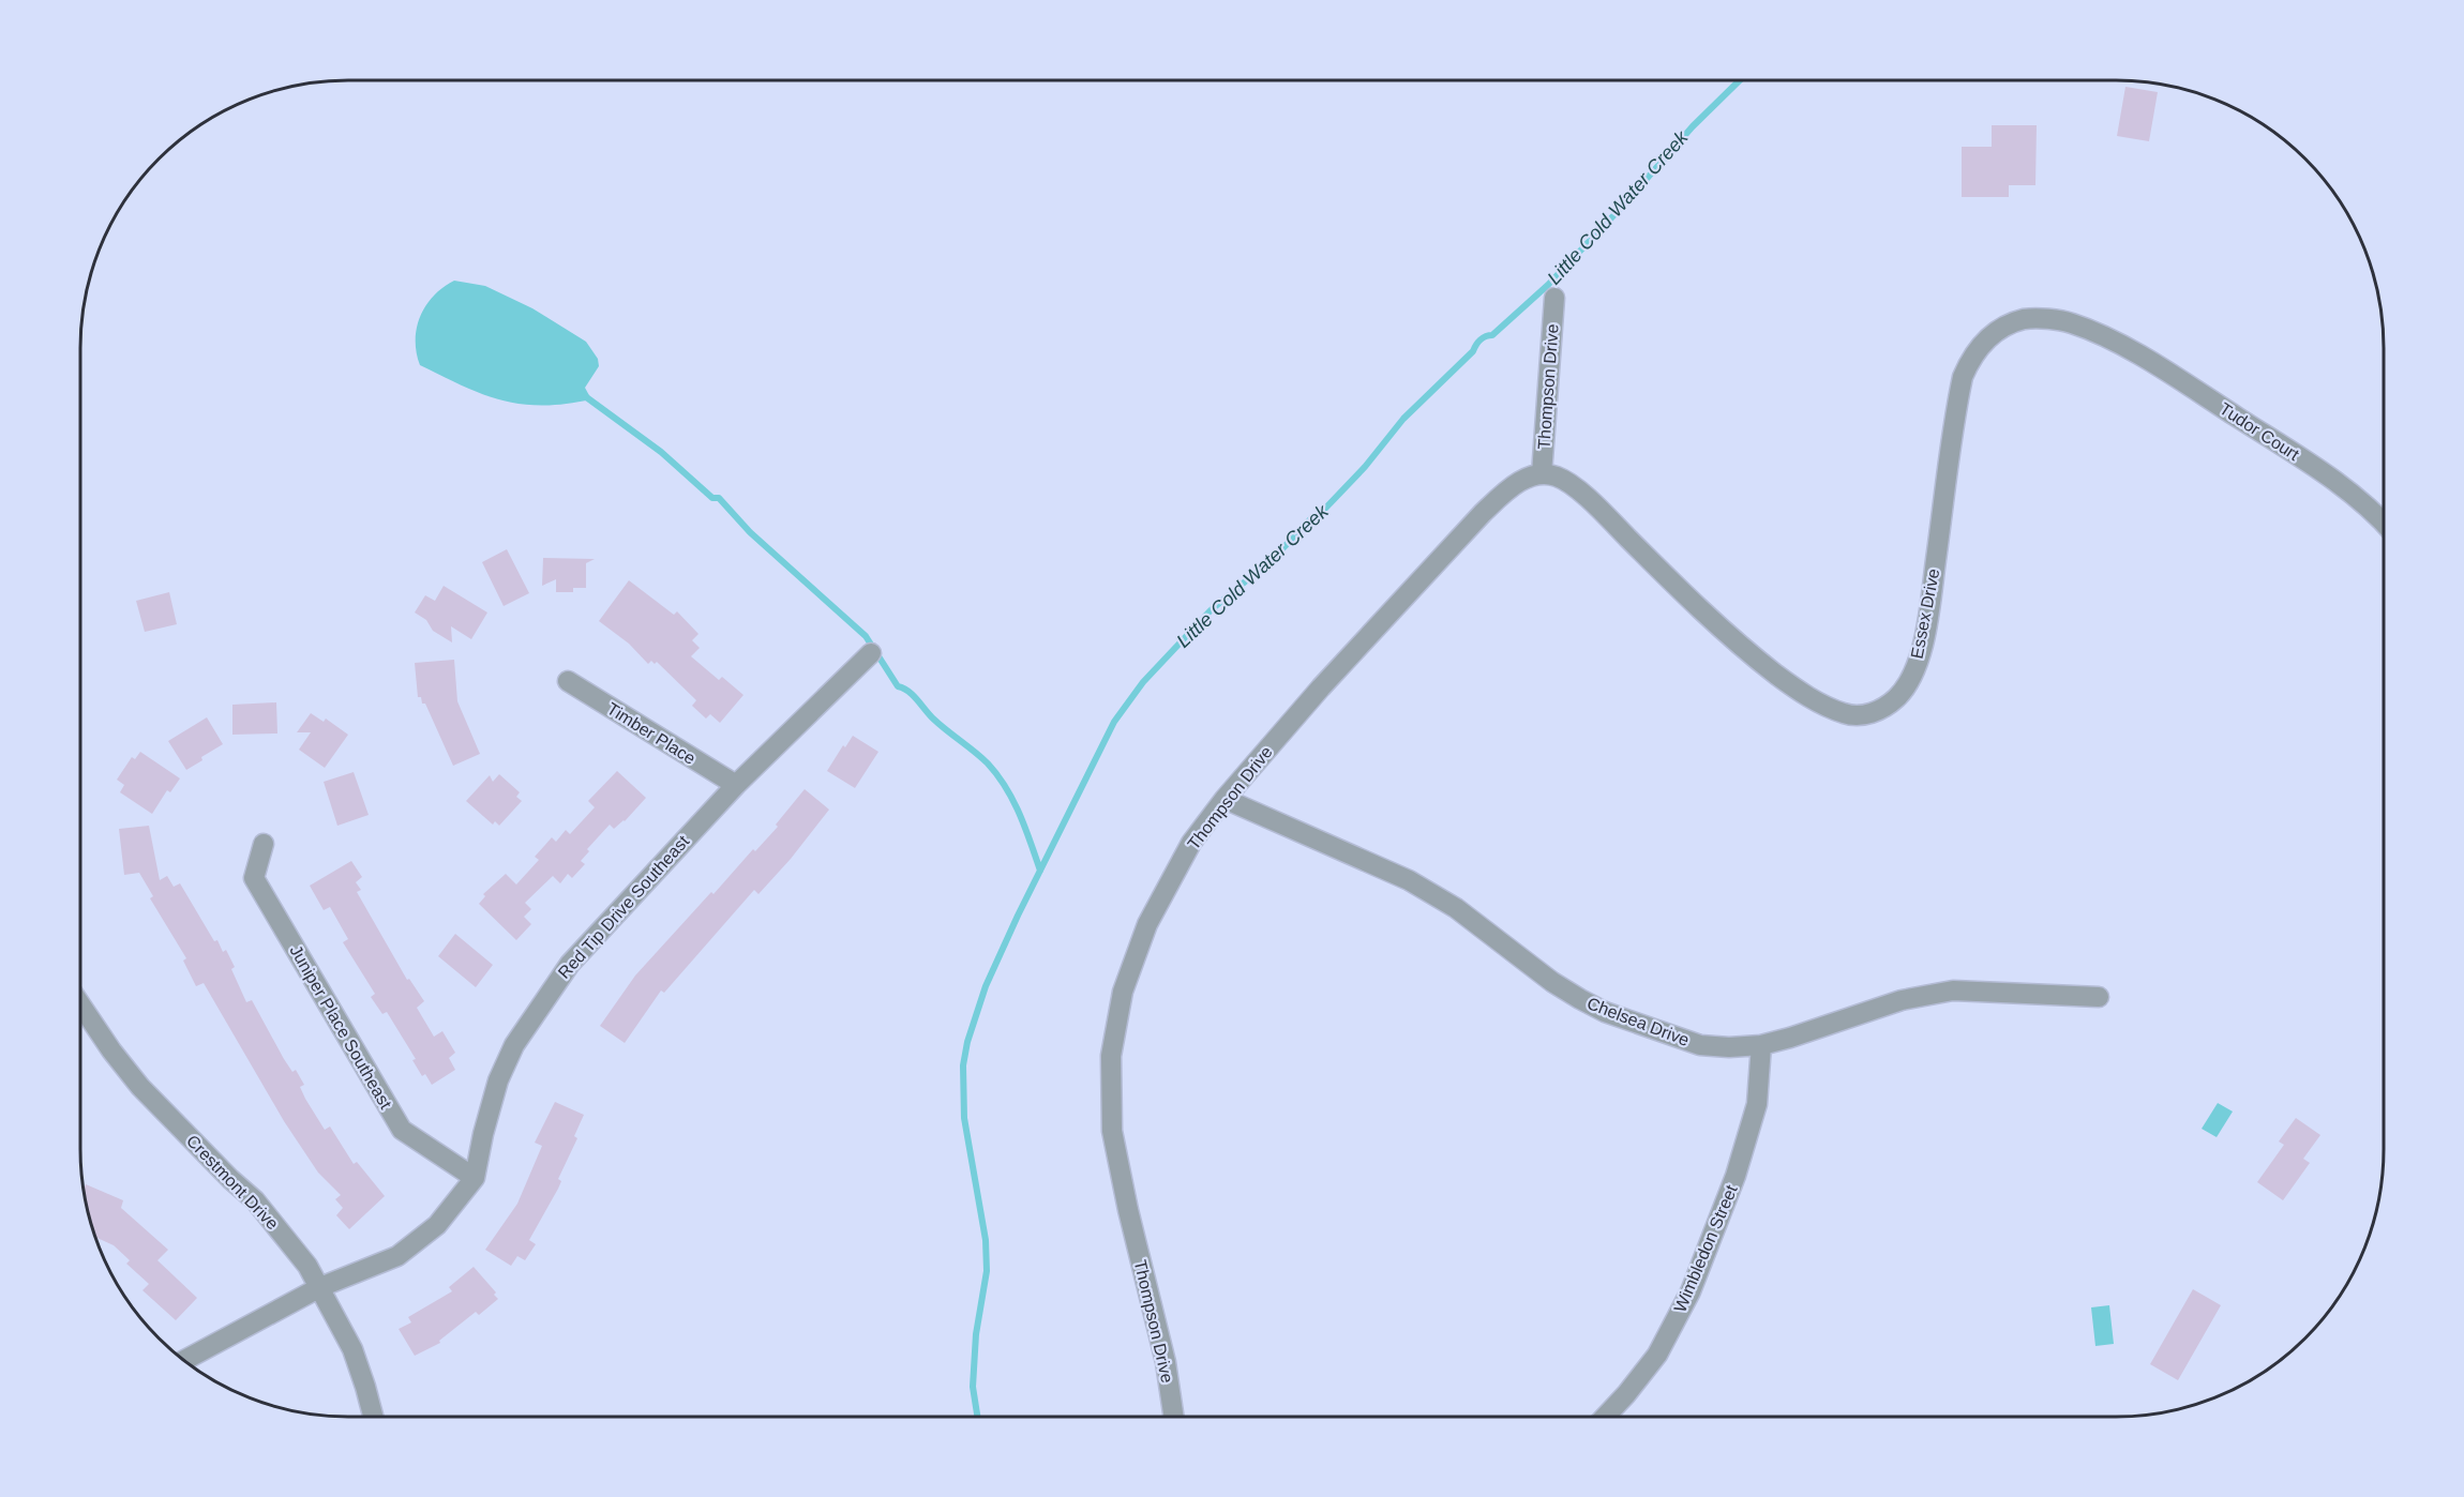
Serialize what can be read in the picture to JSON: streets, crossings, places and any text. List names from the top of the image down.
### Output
{
  "streets": {
    "street": [
      "Thompson Drive",
      "Tudor Court",
      "Essex Drive",
      "Timber Place",
      "Red Tip Drive Southeast",
      "Chelsea Drive",
      "Juniper Place Southeast",
      "Crestmont Drive",
      "Wimbledon Street"
    ]
  },
  "crossings": [
    ["Thompson Drive", "Essex Drive"],
    ["Thompson Drive", "Chelsea Drive"],
    ["Tudor Court", "Essex Drive"],
    ["Timber Place", "Red Tip Drive Southeast"],
    ["Red Tip Drive Southeast", "Juniper Place Southeast"],
    ["Red Tip Drive Southeast", "Crestmont Drive"],
    ["Chelsea Drive", "Wimbledon Street"]
  ],
  "water": ["Little Cold Water Creek"]
}
